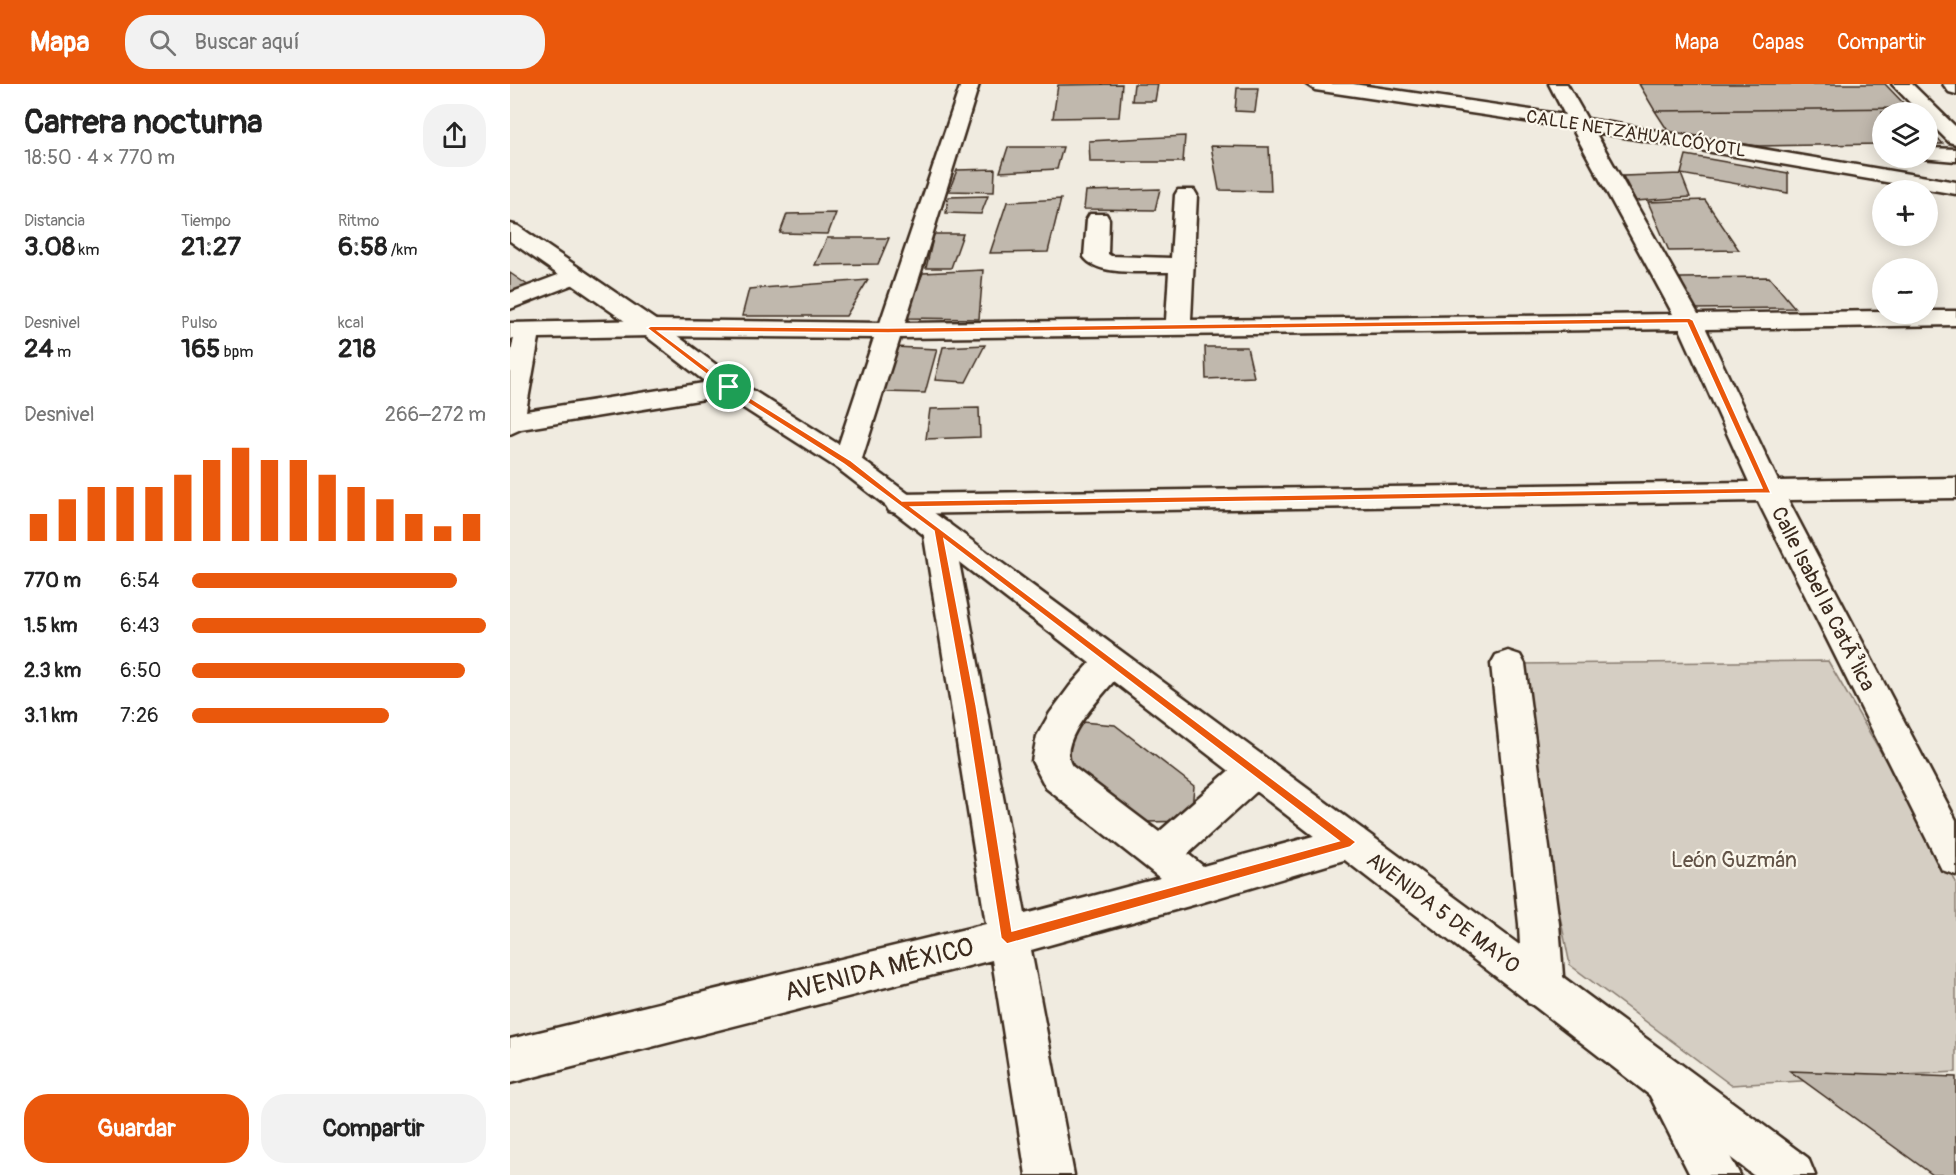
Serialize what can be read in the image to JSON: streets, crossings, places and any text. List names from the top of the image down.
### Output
{
  "streets": {
    "street": [
      "CALLE NETZAHUALCÓYOTL",
      "Calle Isabel la CatÃ³lica",
      "AVENIDA 5 DE MAYO",
      "AVENIDA MÉXICO"
    ]
  },
  "crossings": [
    ["CALLE NETZAHUALCÓYOTL", "Calle Isabel la CatÃ³lica"],
    ["AVENIDA 5 DE MAYO", "AVENIDA MÉXICO"]
  ],
  "parks": ["León Guzmán"],
  "page": {
    "header": "Mapa",
    "search": "Buscar aquí",
    "nav": ["Mapa", "Capas", "Compartir"],
    "heading": ["Carrera nocturna", "18:50 · 4 × 770 m"],
    "map_buttons": ["+", "−"],
    "stats": [
      ["Distancia", "3.08 km"],
      ["Tiempo", "21:27"],
      ["Ritmo", "6:58 /km"],
      ["Desnivel", "24 m"],
      ["Pulso", "165 bpm"],
      ["kcal", "218"]
    ],
    "chart": ["Desnivel", "266–272 m"],
    "list": [
      {
        "name": "770 m",
        "note": "6:54"
      },
      {
        "name": "1.5 km",
        "note": "6:43"
      },
      {
        "name": "2.3 km",
        "note": "6:50"
      },
      {
        "name": "3.1 km",
        "note": "7:26"
      }
    ],
    "buttons": ["Guardar", "Compartir"]
  }
}
